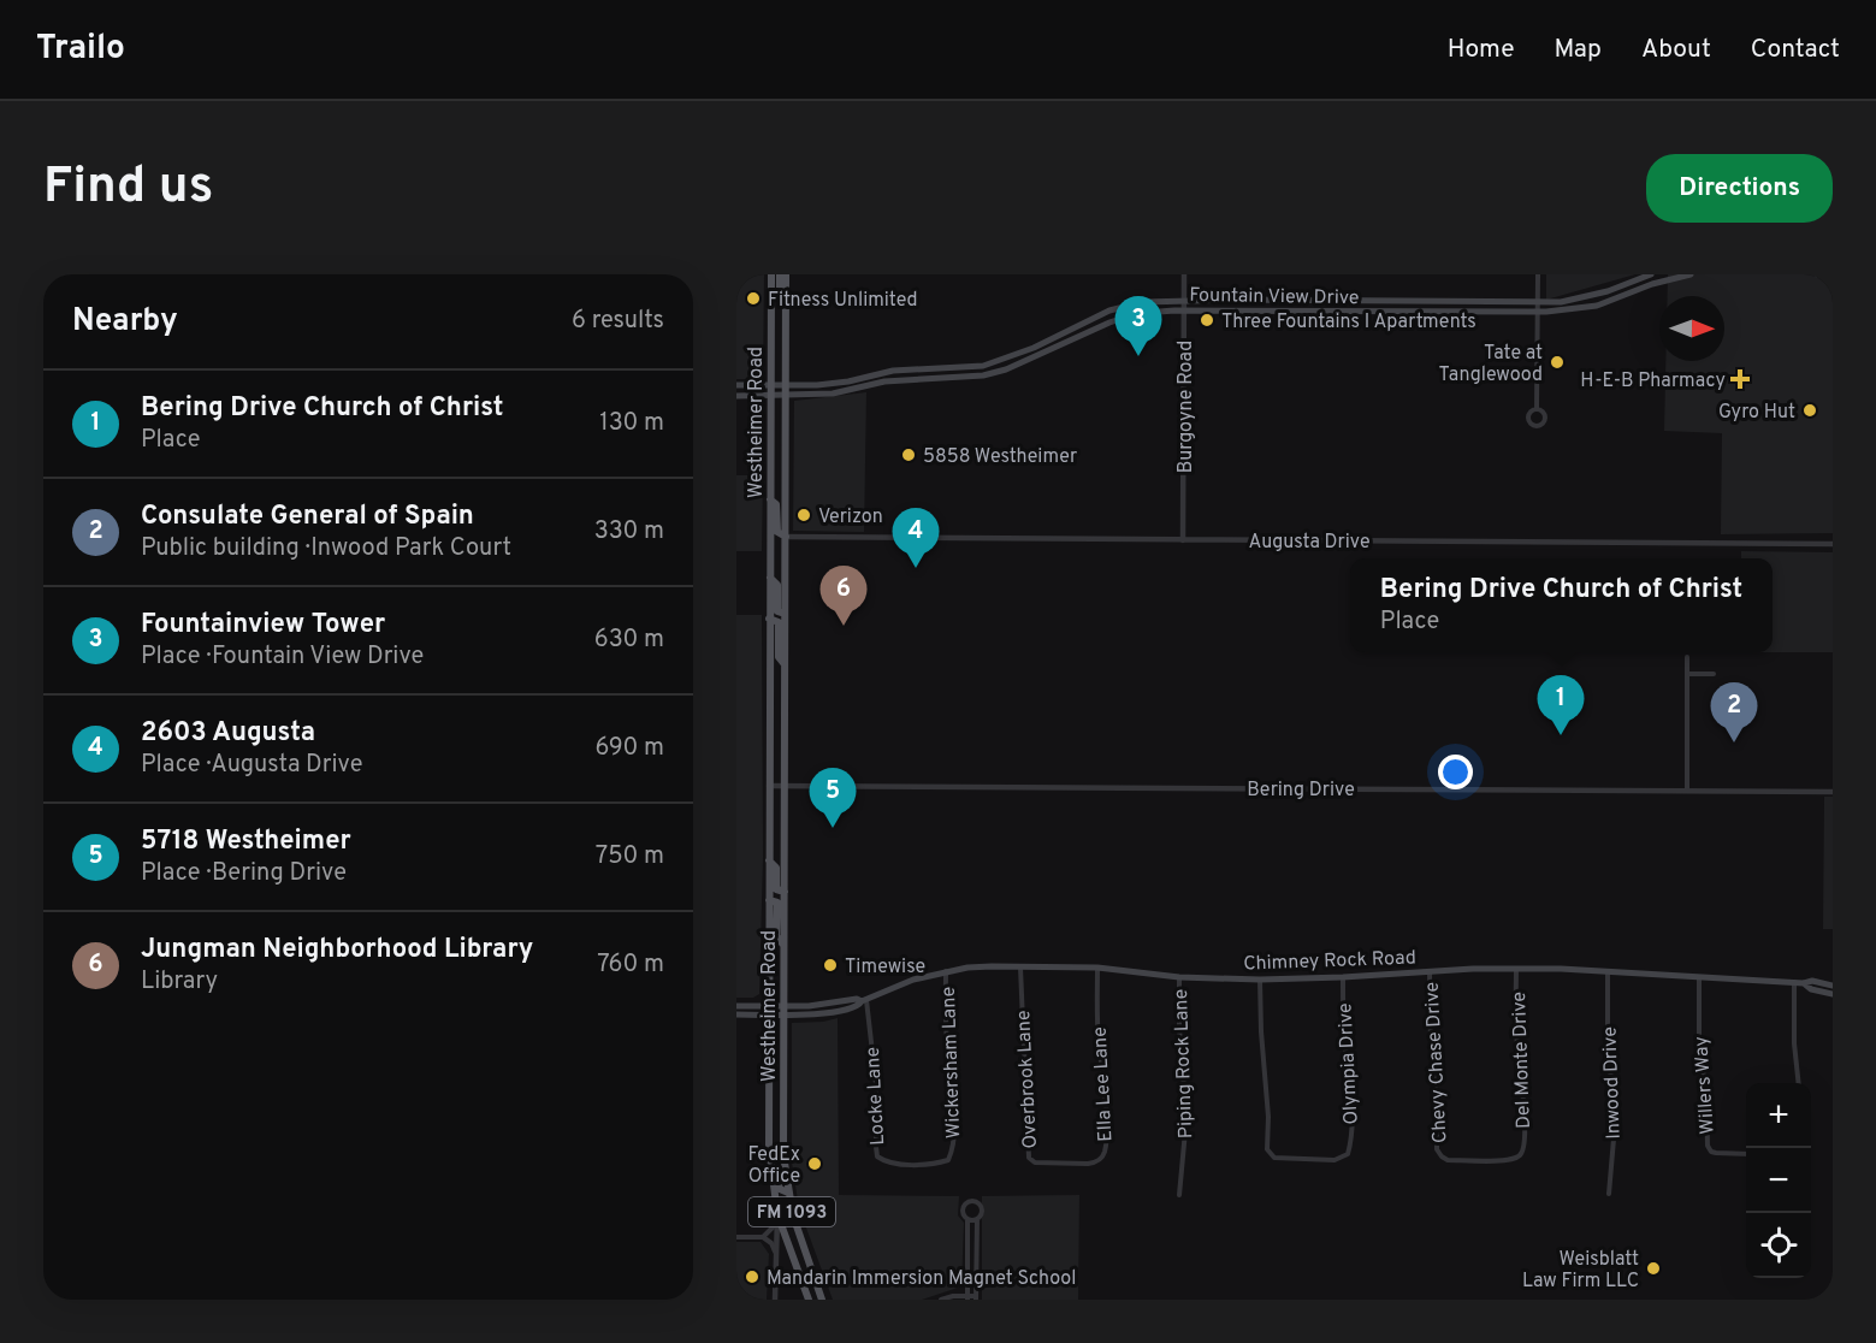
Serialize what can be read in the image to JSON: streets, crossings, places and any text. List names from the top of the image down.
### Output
{
  "streets": {
    "main road": [
      "Fountain View Drive",
      "Westheimer Road",
      "Chimney Rock Road",
      "FM 1093"
    ],
    "street": [
      "Burgoyne Road",
      "Augusta Drive",
      "Bering Drive",
      "Del Monte Drive",
      "Wickersham Lane",
      "Chevy Chase Drive",
      "Piping Rock Lane",
      "Olympia Drive",
      "Overbrook Lane",
      "Inwood Drive",
      "Ella Lee Lane",
      "Willers Way",
      "Locke Lane"
    ]
  },
  "crossings": [
    ["Fountain View Drive", "Burgoyne Road"],
    ["Fountain View Drive", "Westheimer Road"],
    ["Burgoyne Road", "Augusta Drive"],
    ["Westheimer Road", "Augusta Drive"],
    ["Westheimer Road", "Bering Drive"],
    ["Westheimer Road", "Chimney Rock Road"],
    ["Chimney Rock Road", "Del Monte Drive"],
    ["Chimney Rock Road", "Wickersham Lane"],
    ["Chimney Rock Road", "Chevy Chase Drive"],
    ["Chimney Rock Road", "Piping Rock Lane"],
    ["Chimney Rock Road", "Olympia Drive"],
    ["Chimney Rock Road", "Overbrook Lane"],
    ["Chimney Rock Road", "Inwood Drive"],
    ["Chimney Rock Road", "Ella Lee Lane"],
    ["Chimney Rock Road", "Willers Way"],
    ["Chimney Rock Road", "Locke Lane"],
    ["Del Monte Drive", "Chevy Chase Drive"],
    ["Wickersham Lane", "Locke Lane"],
    ["Overbrook Lane", "Ella Lee Lane"]
  ],
  "places": {
    "other": [
      "Fitness Unlimited",
      "Three Fountains I Apartments",
      "Tate at Tanglewood",
      "Gyro Hut",
      "5858 Westheimer",
      "Verizon",
      "Timewise",
      "FedEx Office",
      "Weisblatt Law Firm LLC",
      "Mandarin Immersion Magnet School"
    ],
    "health": ["H-E-B Pharmacy"]
  },
  "north": "right",
  "page": {
    "header": "Trailo",
    "nav": [
      "Home",
      "Map",
      "About",
      "Contact"
    ],
    "buttons": "Directions",
    "title": "Find us",
    "heading": ["Nearby", "6 results"],
    "pins": [
      "3",
      "4",
      "6",
      "1",
      "2",
      "5"
    ],
    "list": [
      {
        "mark": "1",
        "name": "Bering Drive Church of Christ",
        "note": "Place",
        "value": "130 m"
      },
      {
        "mark": "2",
        "name": "Consulate General of Spain",
        "note": "Public building · Inwood Park Court",
        "value": "330 m"
      },
      {
        "mark": "3",
        "name": "Fountainview Tower",
        "note": "Place · Fountain View Drive",
        "value": "630 m"
      },
      {
        "mark": "4",
        "name": "2603 Augusta",
        "note": "Place · Augusta Drive",
        "value": "690 m"
      },
      {
        "mark": "5",
        "name": "5718 Westheimer",
        "note": "Place · Bering Drive",
        "value": "750 m"
      },
      {
        "mark": "6",
        "name": "Jungman Neighborhood Library",
        "note": "Library",
        "value": "760 m"
      }
    ],
    "popup": ["Bering Drive Church of Christ", "Place"],
    "map_buttons": ["+", "−"]
  }
}
